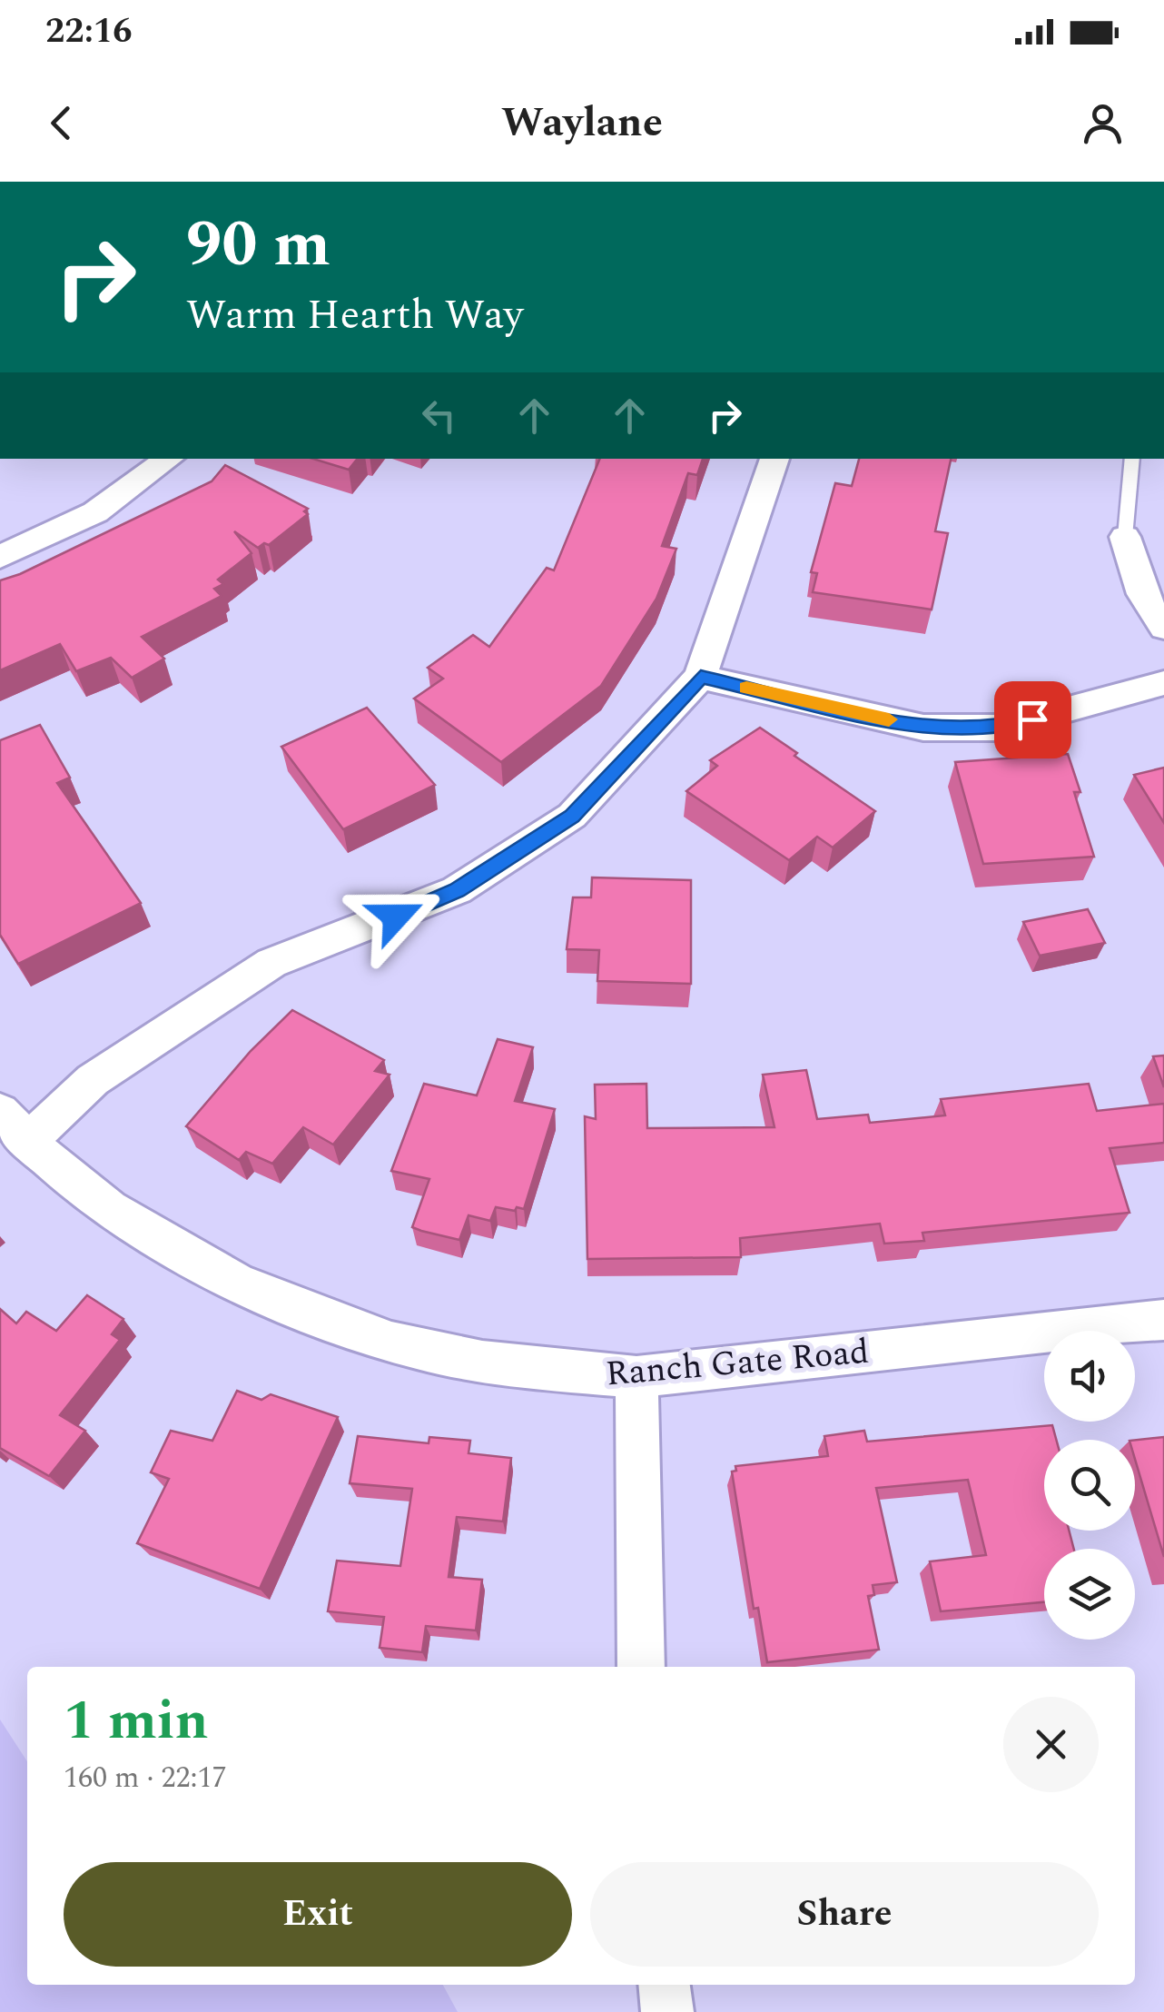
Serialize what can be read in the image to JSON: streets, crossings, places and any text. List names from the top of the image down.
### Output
{
  "streets": {
    "street": ["Ranch Gate Road"]
  },
  "page": {
    "status": "22:16",
    "header": "Waylane",
    "turn": ["90 m", "Warm Hearth Way"],
    "heading": ["1 min", "160 m · 22:17"],
    "buttons": ["Exit", "Share"]
  }
}
